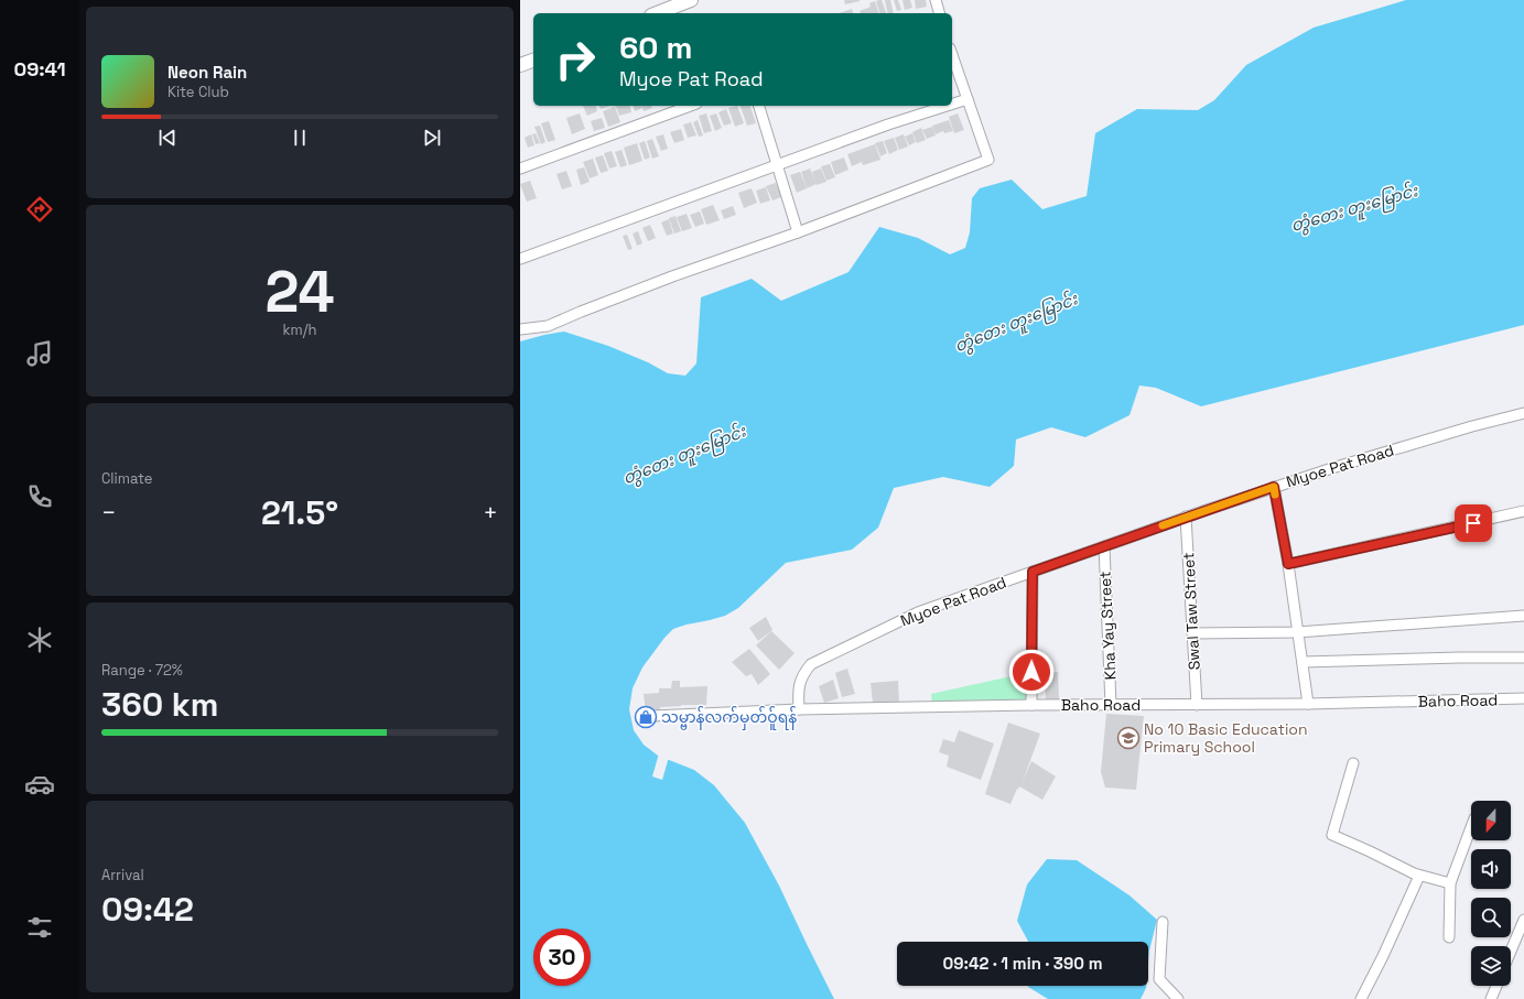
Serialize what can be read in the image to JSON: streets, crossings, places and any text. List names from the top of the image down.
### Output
{
  "streets": {
    "street": [
      "Myoe Pat Road",
      "Swal Taw Street",
      "Kha Yay Street",
      "Baho Road"
    ]
  },
  "crossings": [
    ["Myoe Pat Road", "Swal Taw Street"],
    ["Myoe Pat Road", "Kha Yay Street"],
    ["Myoe Pat Road", "Baho Road"],
    ["Swal Taw Street", "Baho Road"],
    ["Kha Yay Street", "Baho Road"]
  ],
  "water": ["တွံတေး တူးမြောင်း"],
  "places": {
    "shop": ["သမ္ဗာန်လက်မှတ်ဝ်ူရန်"],
    "school or university": ["No 10 Basic Education Primary School"]
  },
  "north": "bottom",
  "page": {
    "tabs": "09:41",
    "turn": ["60 m", "Myoe Pat Road"],
    "song": ["Neon Rain", "Kite Club"],
    "tile": [
      ["24", "km/h"],
      "Climate",
      ["Range · 72%", "360 km"],
      ["Arrival", "09:42"]
    ],
    "heat": ["−", "21.5°", "+"],
    "limit": "30",
    "trip": "09:42 · 1 min · 390 m"
  }
}
